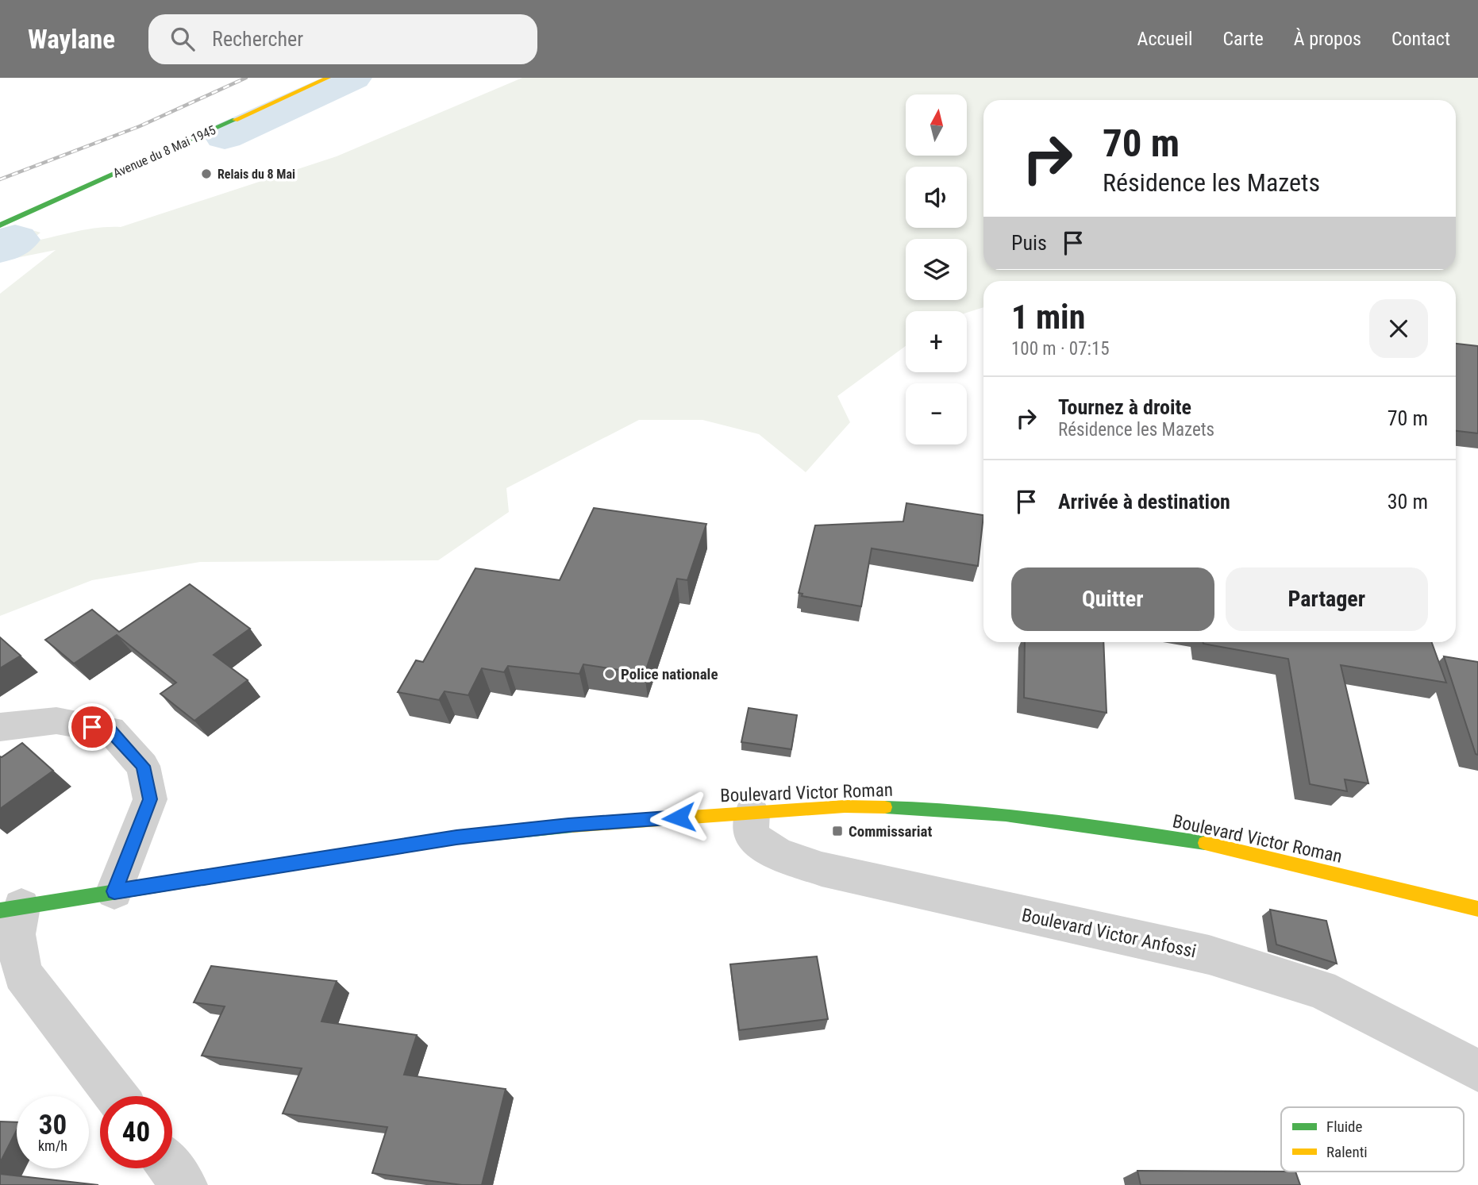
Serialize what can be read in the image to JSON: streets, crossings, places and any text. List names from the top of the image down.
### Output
{
  "streets": {
    "street": ["Avenue du 8 Mai 1945", "Boulevard Victor Roman", "Boulevard Victor Anfossi"]
  },
  "crossings": [
    ["Boulevard Victor Roman", "Boulevard Victor Anfossi"]
  ],
  "places": {
    "other": ["Relais du 8 Mai", "Police nationale"],
    "transit": ["Commissariat"]
  },
  "legend": ["Fluide", "Ralenti"],
  "north": "top",
  "page": {
    "header": "Waylane",
    "search": "Rechercher",
    "nav": [
      "Accueil",
      "Carte",
      "À propos",
      "Contact"
    ],
    "map_buttons": ["+", "−"],
    "turn": ["70 m", "Résidence les Mazets"],
    "then": "Puis",
    "heading": ["1 min", "100 m · 07:15"],
    "list": [
      {
        "name": "Tournez à droite",
        "note": "Résidence les Mazets",
        "value": "70 m"
      },
      {
        "name": "Arrivée à destination",
        "value": "30 m"
      }
    ],
    "buttons": ["Quitter", "Partager"],
    "speed": "30 km/h",
    "limit": "40"
  }
}
